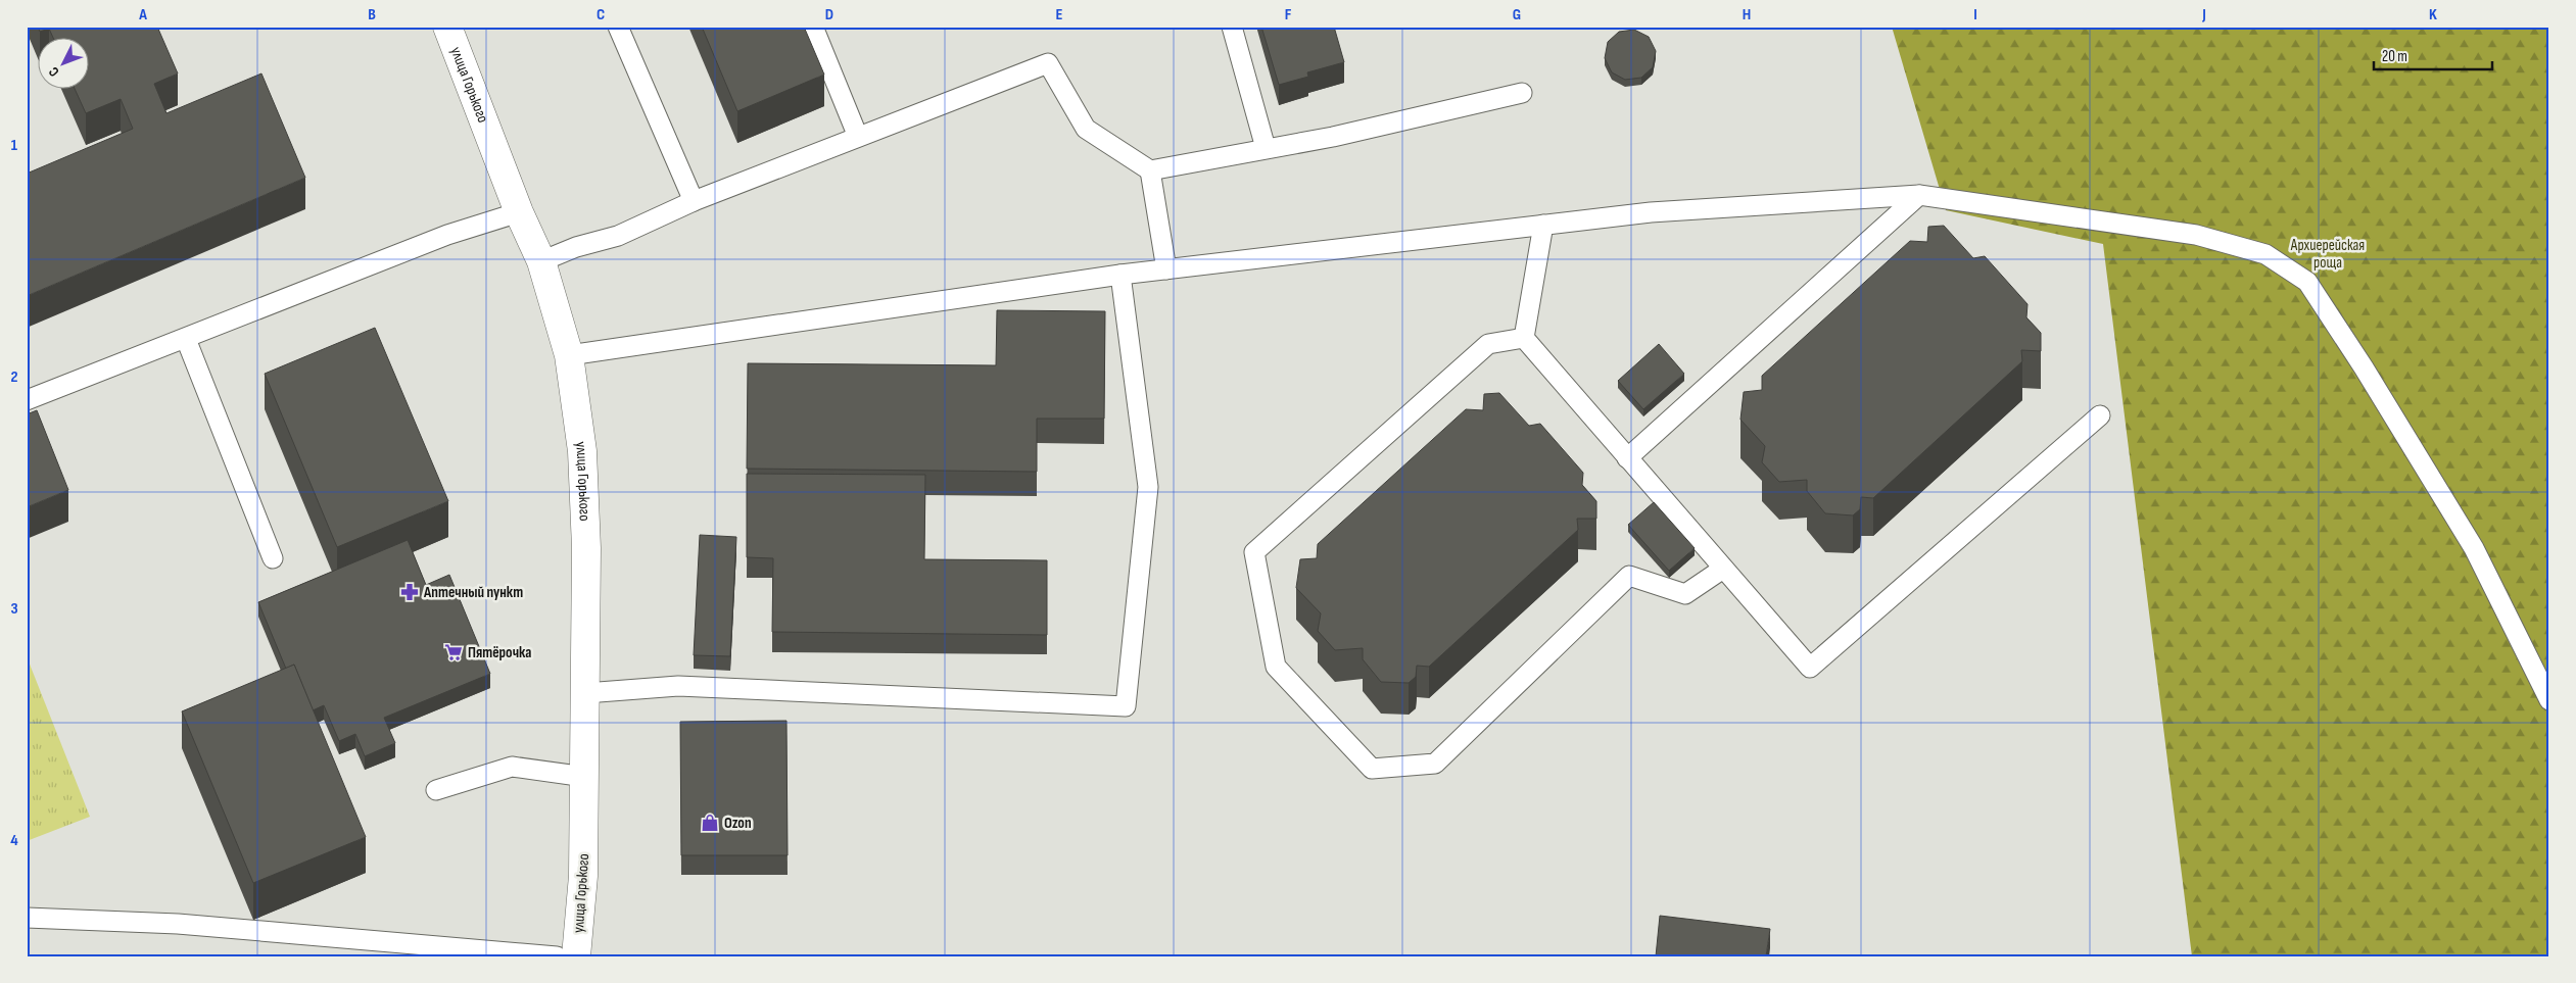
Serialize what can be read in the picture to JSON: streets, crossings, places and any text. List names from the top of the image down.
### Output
{
  "streets": {
    "street": ["улица Горького"]
  },
  "parks": ["Архиерейская роща"],
  "places": {
    "pharmacy": ["Аптечный пункт"],
    "supermarket": ["Пятёрочка"],
    "shop": ["Ozon"]
  },
  "scale_bar": "20 m",
  "north": "bottom left",
  "grid": {
    "columns": [
      "A",
      "B",
      "C",
      "D",
      "E",
      "F",
      "G",
      "H",
      "I",
      "J",
      "K"
    ],
    "rows": [
      "1",
      "2",
      "3",
      "4"
    ]
  }
}
